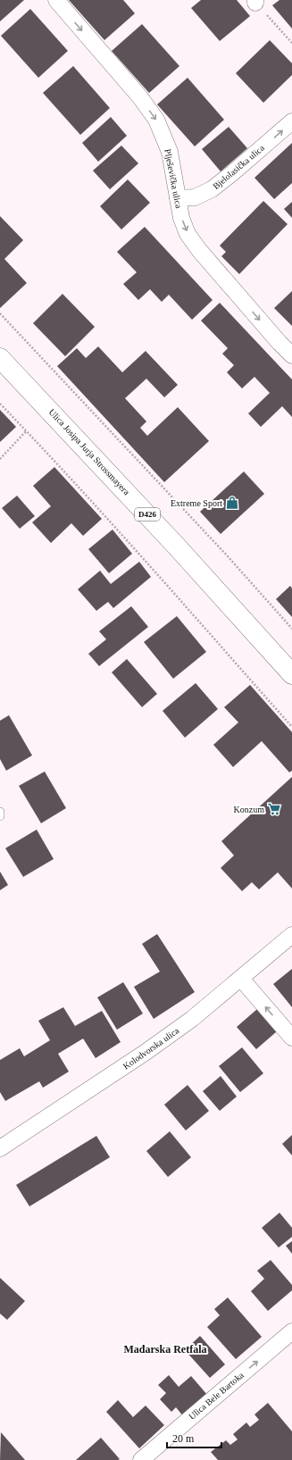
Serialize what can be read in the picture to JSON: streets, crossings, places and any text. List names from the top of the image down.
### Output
{
  "streets": {
    "main road": ["Ulica Josipa Jurja Strossmayera", "D426"],
    "street": [
      "Bjelolasička ulica",
      "Plješevička ulica",
      "Kolodvorska ulica",
      "Ulica Bele Bartoka"
    ]
  },
  "crossings": [
    ["Bjelolasička ulica", "Plješevička ulica"]
  ],
  "one_way": ["Bjelolasička ulica", "Plješevička ulica", "Ulica Bele Bartoka"],
  "districts": ["Mađarska Retfala"],
  "places": {
    "shop": ["Extreme Sport"],
    "supermarket": ["Konzum"]
  },
  "scale_bar": "20 m"
}
